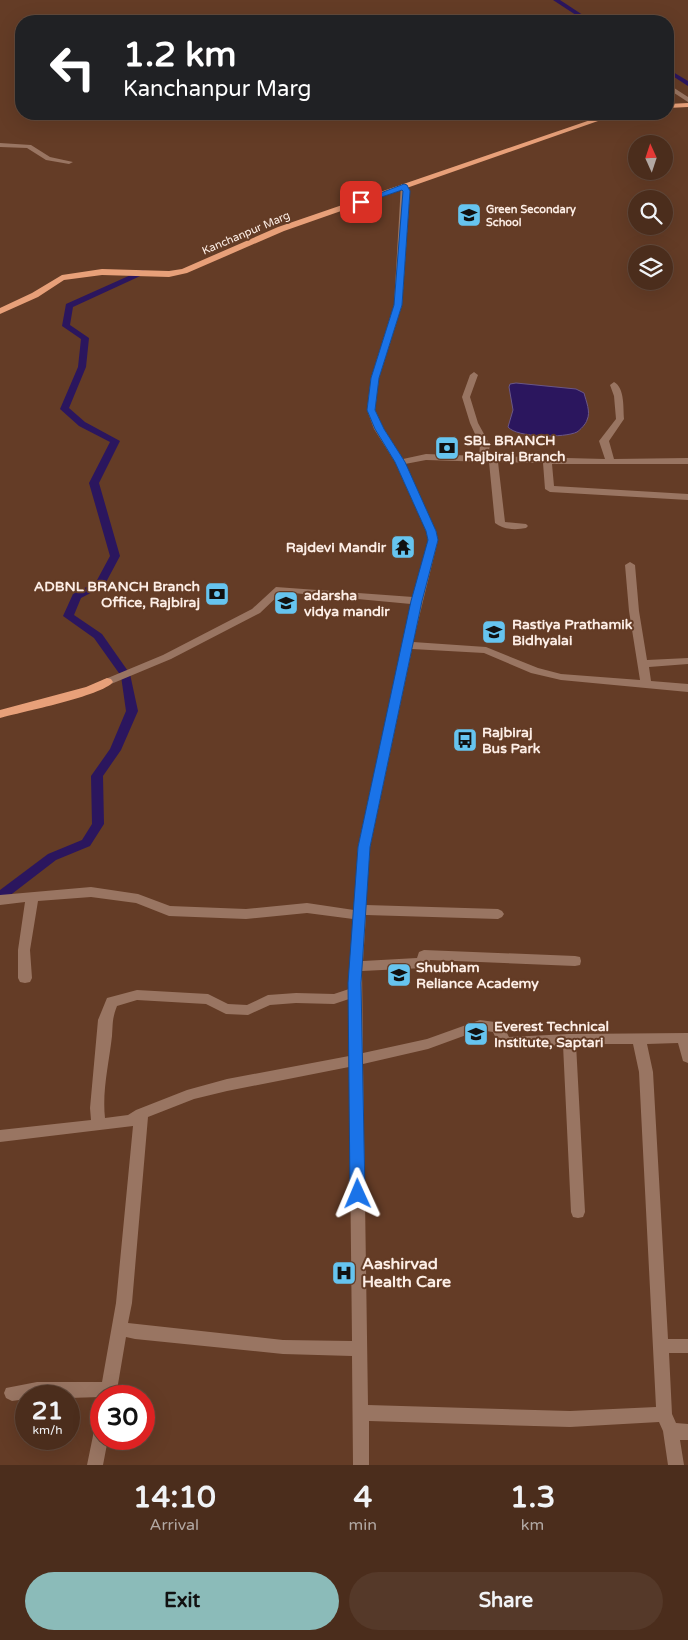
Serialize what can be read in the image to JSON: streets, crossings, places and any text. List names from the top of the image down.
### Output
{
  "streets": {
    "main road": ["Kanchanpur Marg"]
  },
  "places": {
    "school or university": [
      "Green Secondary School",
      "adarsha vidya mandir",
      "Rastiya Prathamik Bidhyalai",
      "Shubham Reliance Academy",
      "Everest Technical Institute, Saptari"
    ],
    "bank": ["SBL BRANCH Rajbiraj Branch", "ADBNL BRANCH Branch Office, Rajbiraj"],
    "temple": ["Rajdevi Mandir"],
    "bus stop": ["Rajbiraj Bus Park"],
    "hospital": ["Aashirvad Health Care"]
  },
  "north": "top",
  "page": {
    "turn": ["1.2 km", "Kanchanpur Marg"],
    "speed": "21 km/h",
    "limit": "30",
    "eta": [
      "14:10",
      "Arrival",
      "4",
      "min",
      "1.3",
      "km"
    ],
    "buttons": ["Exit", "Share"]
  }
}
